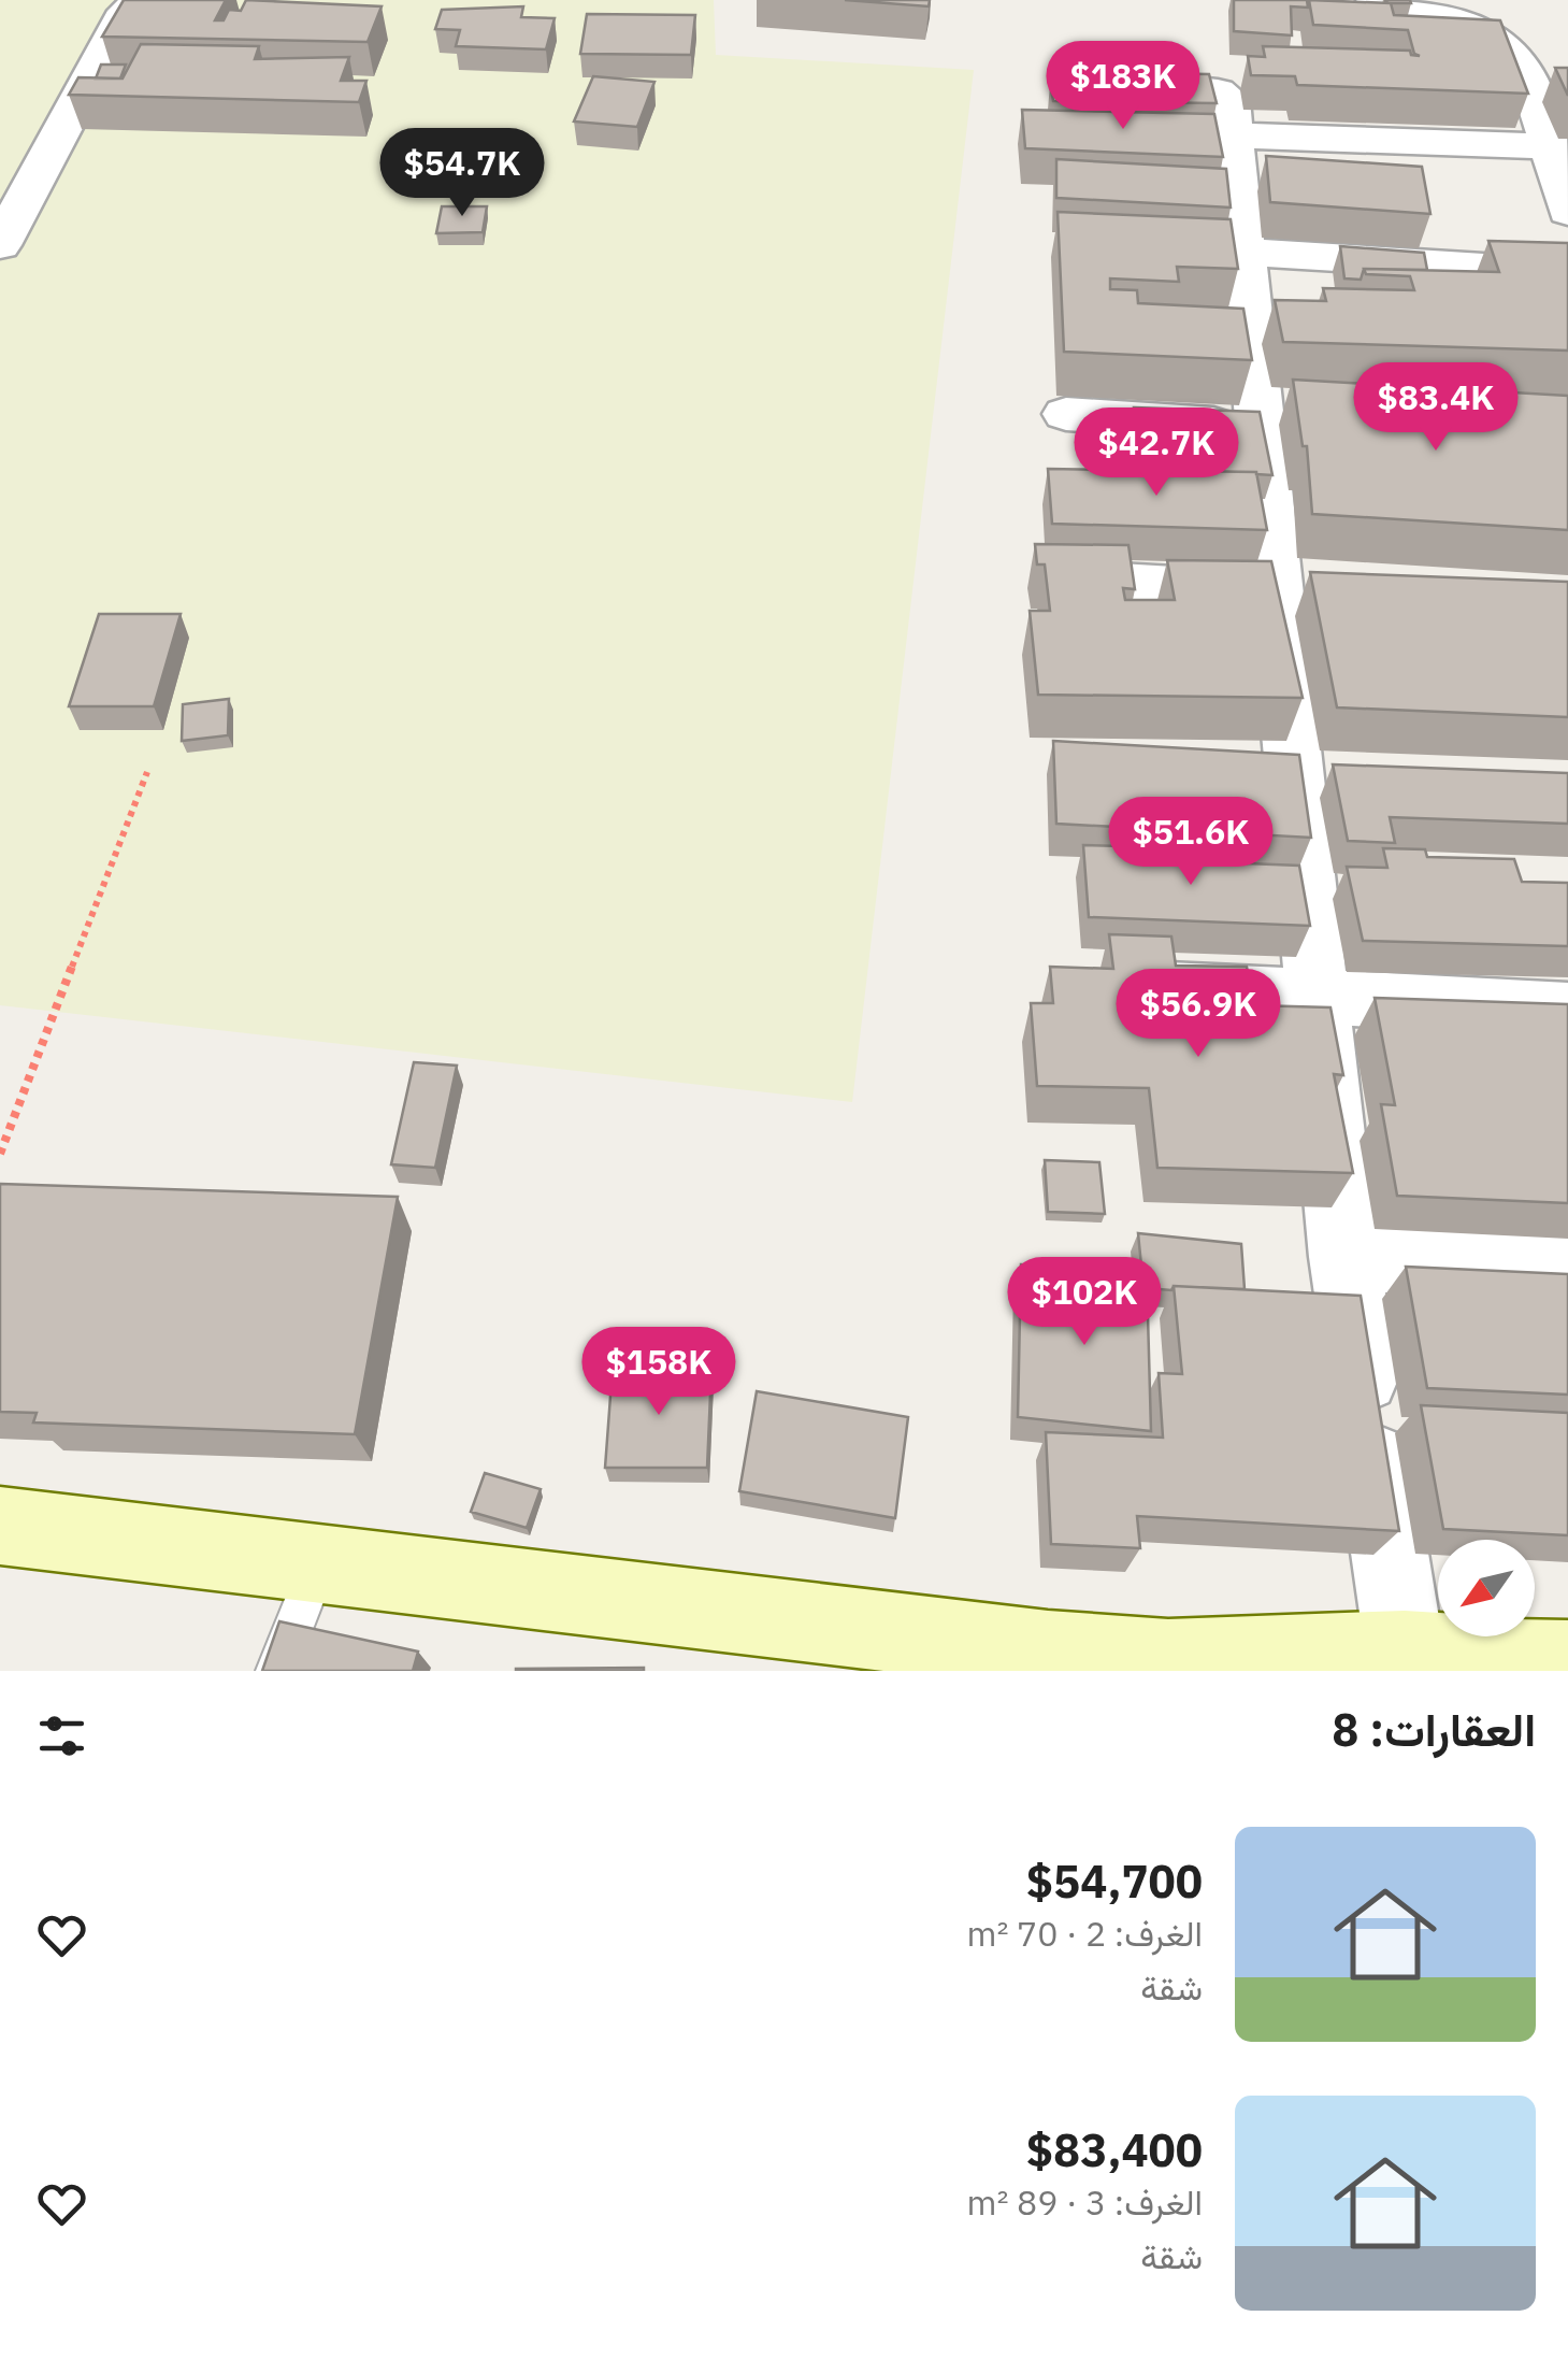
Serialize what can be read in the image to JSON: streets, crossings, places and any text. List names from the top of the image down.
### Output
{
  "north": "bottom left",
  "page": {
    "price": [
      "$183K",
      "$54.7K",
      "$83.4K",
      "$42.7K",
      "$51.6K",
      "$56.9K",
      "$102K",
      "$158K"
    ],
    "heading": "العقارات: 8",
    "list": [
      {
        "name": "$54,700",
        "note": "الغرف: 2 · 70 m² · شقة"
      },
      {
        "name": "$83,400",
        "note": "الغرف: 3 · 89 m² · شقة"
      }
    ]
  }
}
